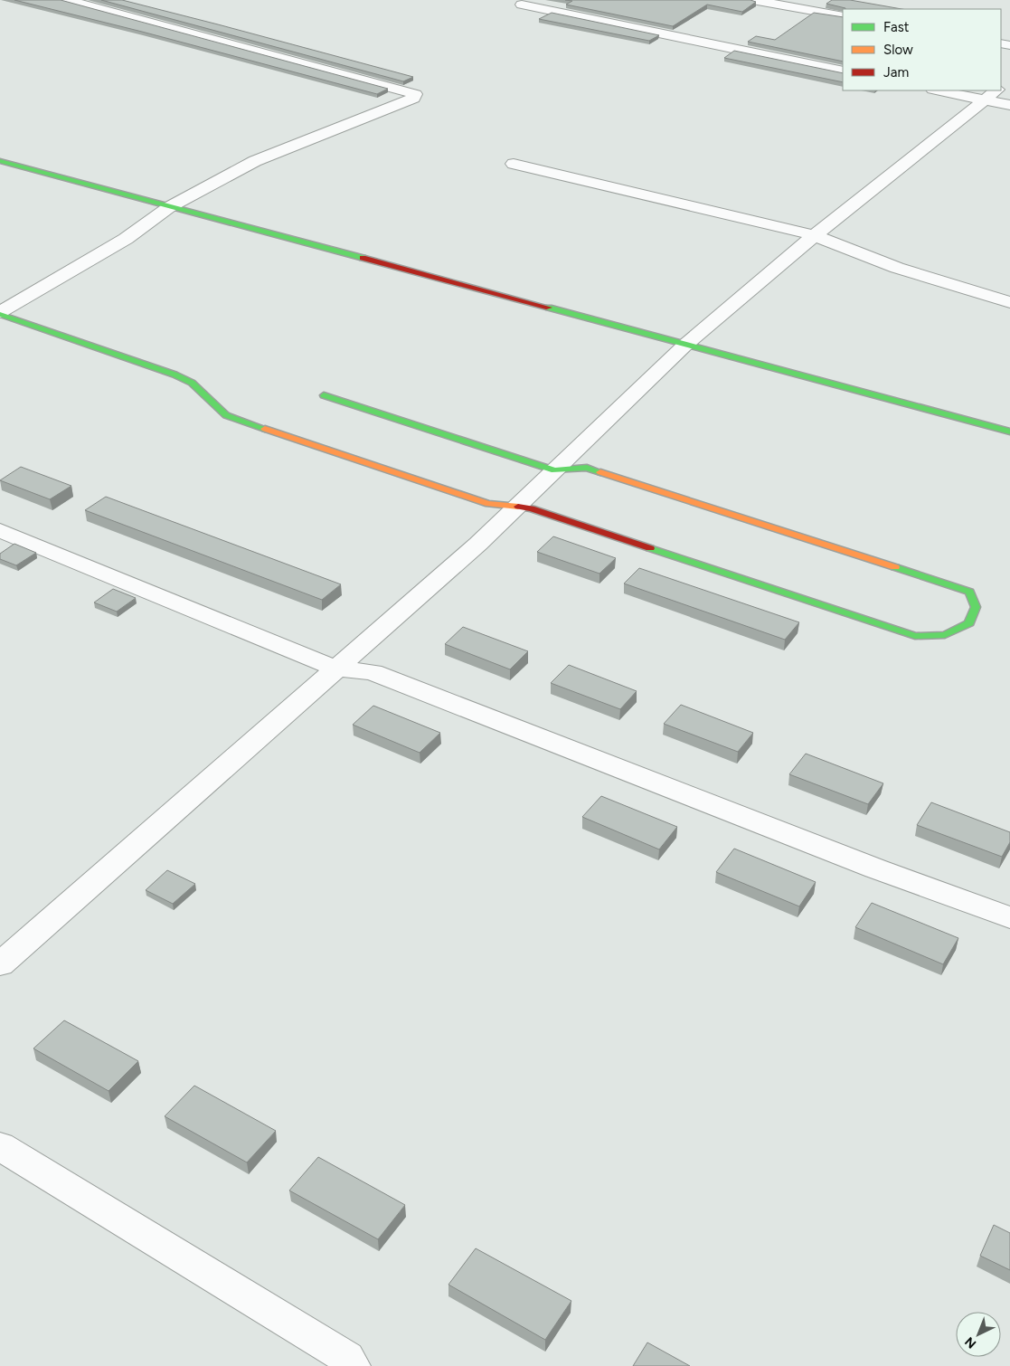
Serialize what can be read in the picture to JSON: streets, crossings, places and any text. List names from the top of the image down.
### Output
{
  "legend": ["Fast", "Slow", "Jam"],
  "north": "bottom left"
}
